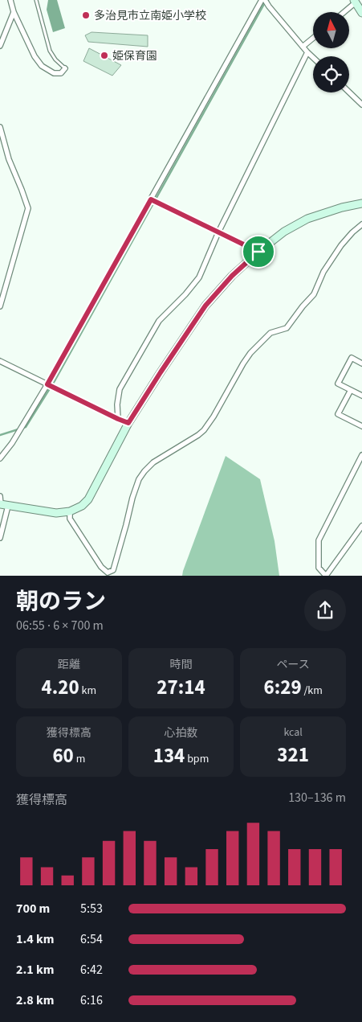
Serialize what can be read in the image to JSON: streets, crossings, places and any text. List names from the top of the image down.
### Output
{
  "places": ["多治見市立南姫小学校", "姫保育園"],
  "north": "top",
  "page": {
    "heading": ["朝のラン", "06:55 · 6 × 700 m"],
    "stats": [
      ["距離", "4.20 km"],
      ["時間", "27:14"],
      ["ペース", "6:29 /km"],
      ["獲得標高", "60 m"],
      ["心拍数", "134 bpm"],
      ["kcal", "321"]
    ],
    "chart": ["獲得標高", "130–136 m"],
    "list": [
      {
        "name": "700 m",
        "note": "5:53"
      },
      {
        "name": "1.4 km",
        "note": "6:54"
      },
      {
        "name": "2.1 km",
        "note": "6:42"
      },
      {
        "name": "2.8 km",
        "note": "6:16"
      }
    ]
  }
}
